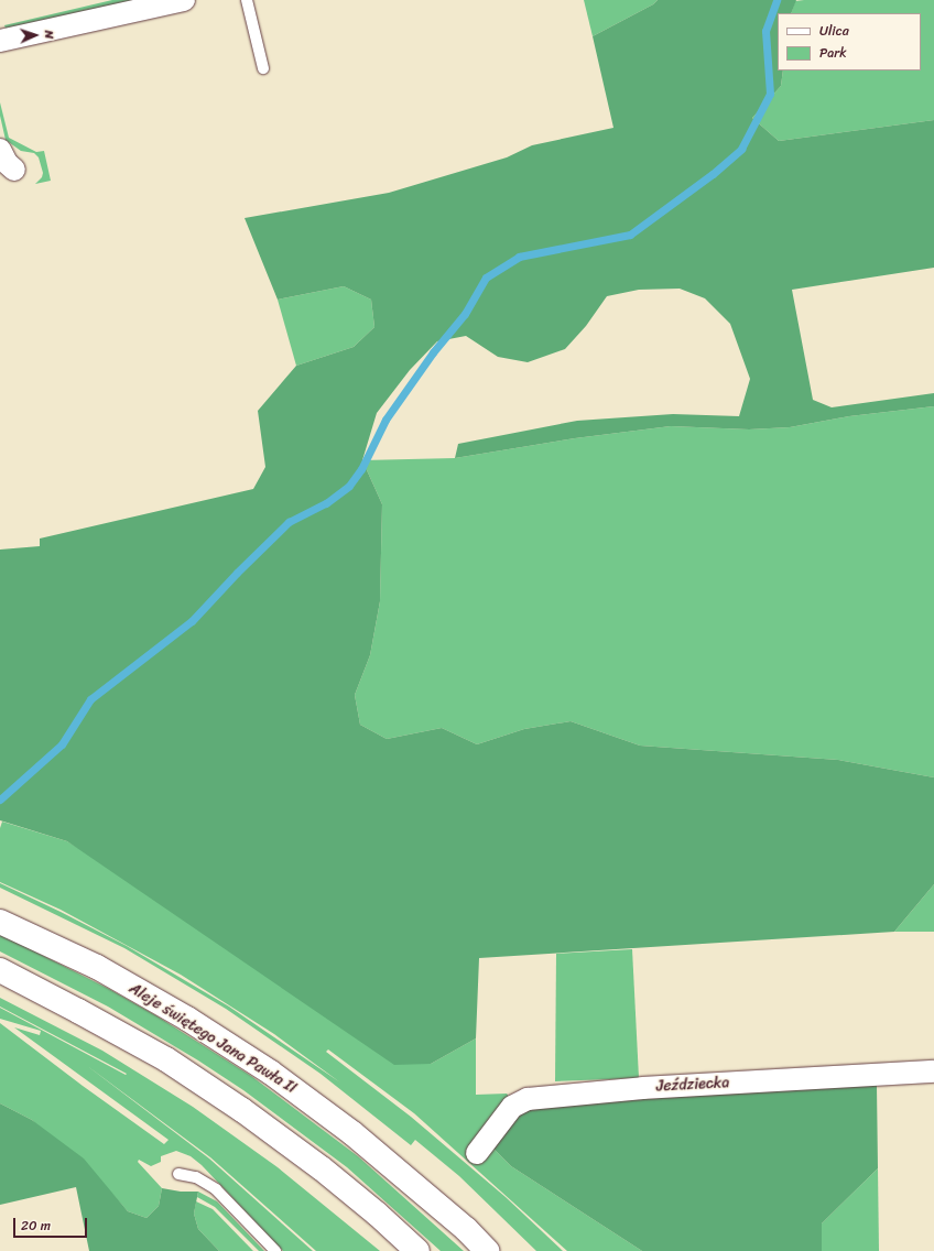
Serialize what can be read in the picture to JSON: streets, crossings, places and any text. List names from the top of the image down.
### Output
{
  "streets": {
    "highway": ["Aleje świętego Jana Pawła II"],
    "street": ["Jeździecka"]
  },
  "legend": ["Ulica", "Park"],
  "scale_bar": "20 m",
  "north": "right"
}
